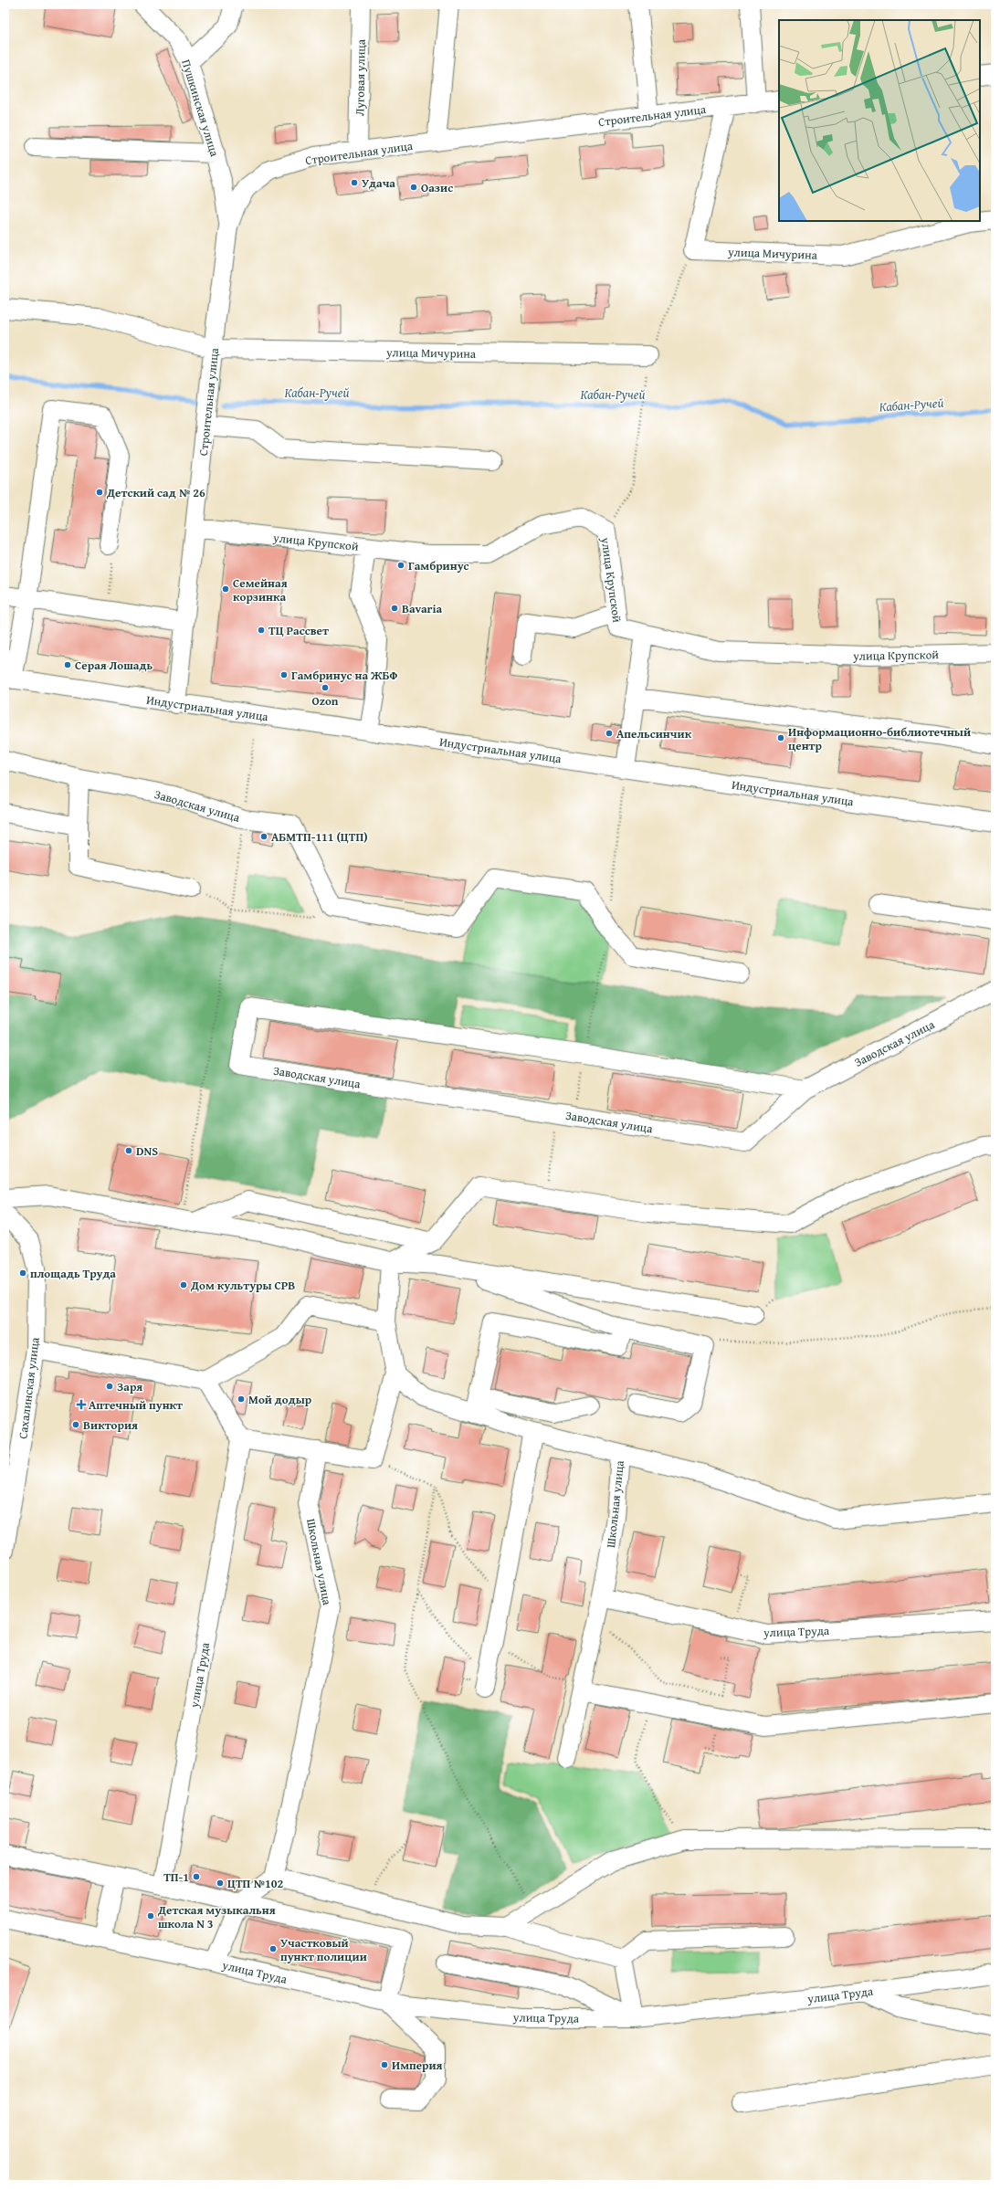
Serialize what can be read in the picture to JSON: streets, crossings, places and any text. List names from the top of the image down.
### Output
{
  "streets": {
    "street": [
      "Луговая улица",
      "Пушкинская улица",
      "Строительная улица",
      "улица Мичурина",
      "улица Крупской",
      "Индустриальная улица",
      "Заводская улица",
      "Сахалинская улица",
      "Школьная улица",
      "улица Труда"
    ]
  },
  "crossings": [
    ["Луговая улица", "Строительная улица"],
    ["Пушкинская улица", "Строительная улица"],
    ["Строительная улица", "улица Мичурина"],
    ["Строительная улица", "улица Крупской"],
    ["Строительная улица", "Индустриальная улица"],
    ["Школьная улица", "улица Труда"]
  ],
  "water": ["Кабан-Ручей"],
  "places": {
    "other": [
      "Удача",
      "Оазис",
      "Детский сад № 26",
      "Гамбринус",
      "Семейная корзинка",
      "Bavaria",
      "ТЦ Рассвет",
      "Серая Лошадь",
      "Гамбринус на ЖБФ",
      "Ozon",
      "Апельсинчик",
      "Информационно-библиотечный центр",
      "АБМТП-111 (ЦТП)",
      "DNS",
      "площадь Труда",
      "Дом культуры СРВ",
      "Заря",
      "Мой додыр",
      "Виктория",
      "ТП-1",
      "ЦТП №102",
      "Детская музыкальня школа N 3",
      "Участковый пункт полиции",
      "Империя"
    ],
    "health": ["Аптечный пункт"]
  }
}
